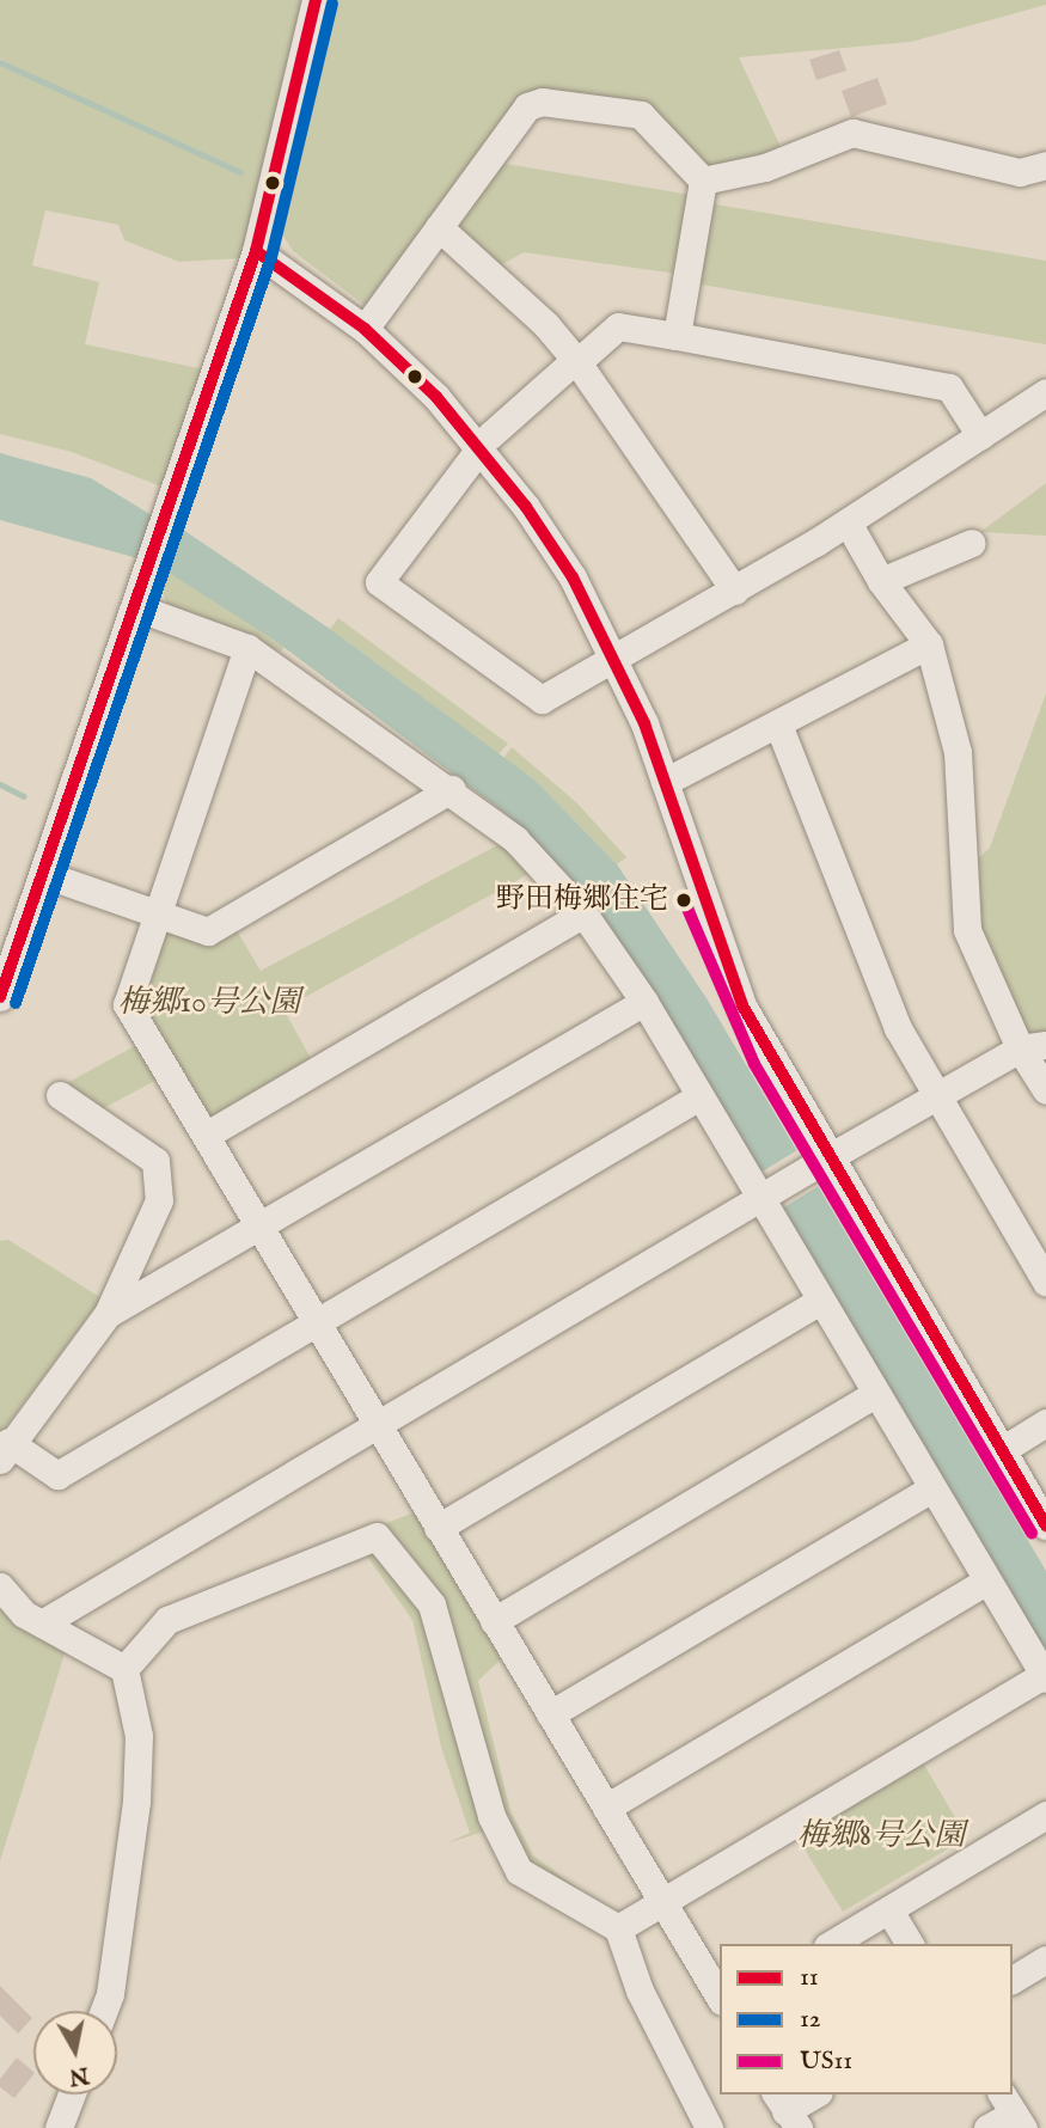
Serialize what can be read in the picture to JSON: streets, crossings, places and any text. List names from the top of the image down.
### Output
{
  "parks": ["梅郷10号公園", "梅郷8号公園"],
  "places": ["野田梅郷住宅"],
  "lines": ["transit line 11", "transit line 12", "transit line US11"],
  "legend": ["11", "12", "US11"],
  "north": "bottom"
}
